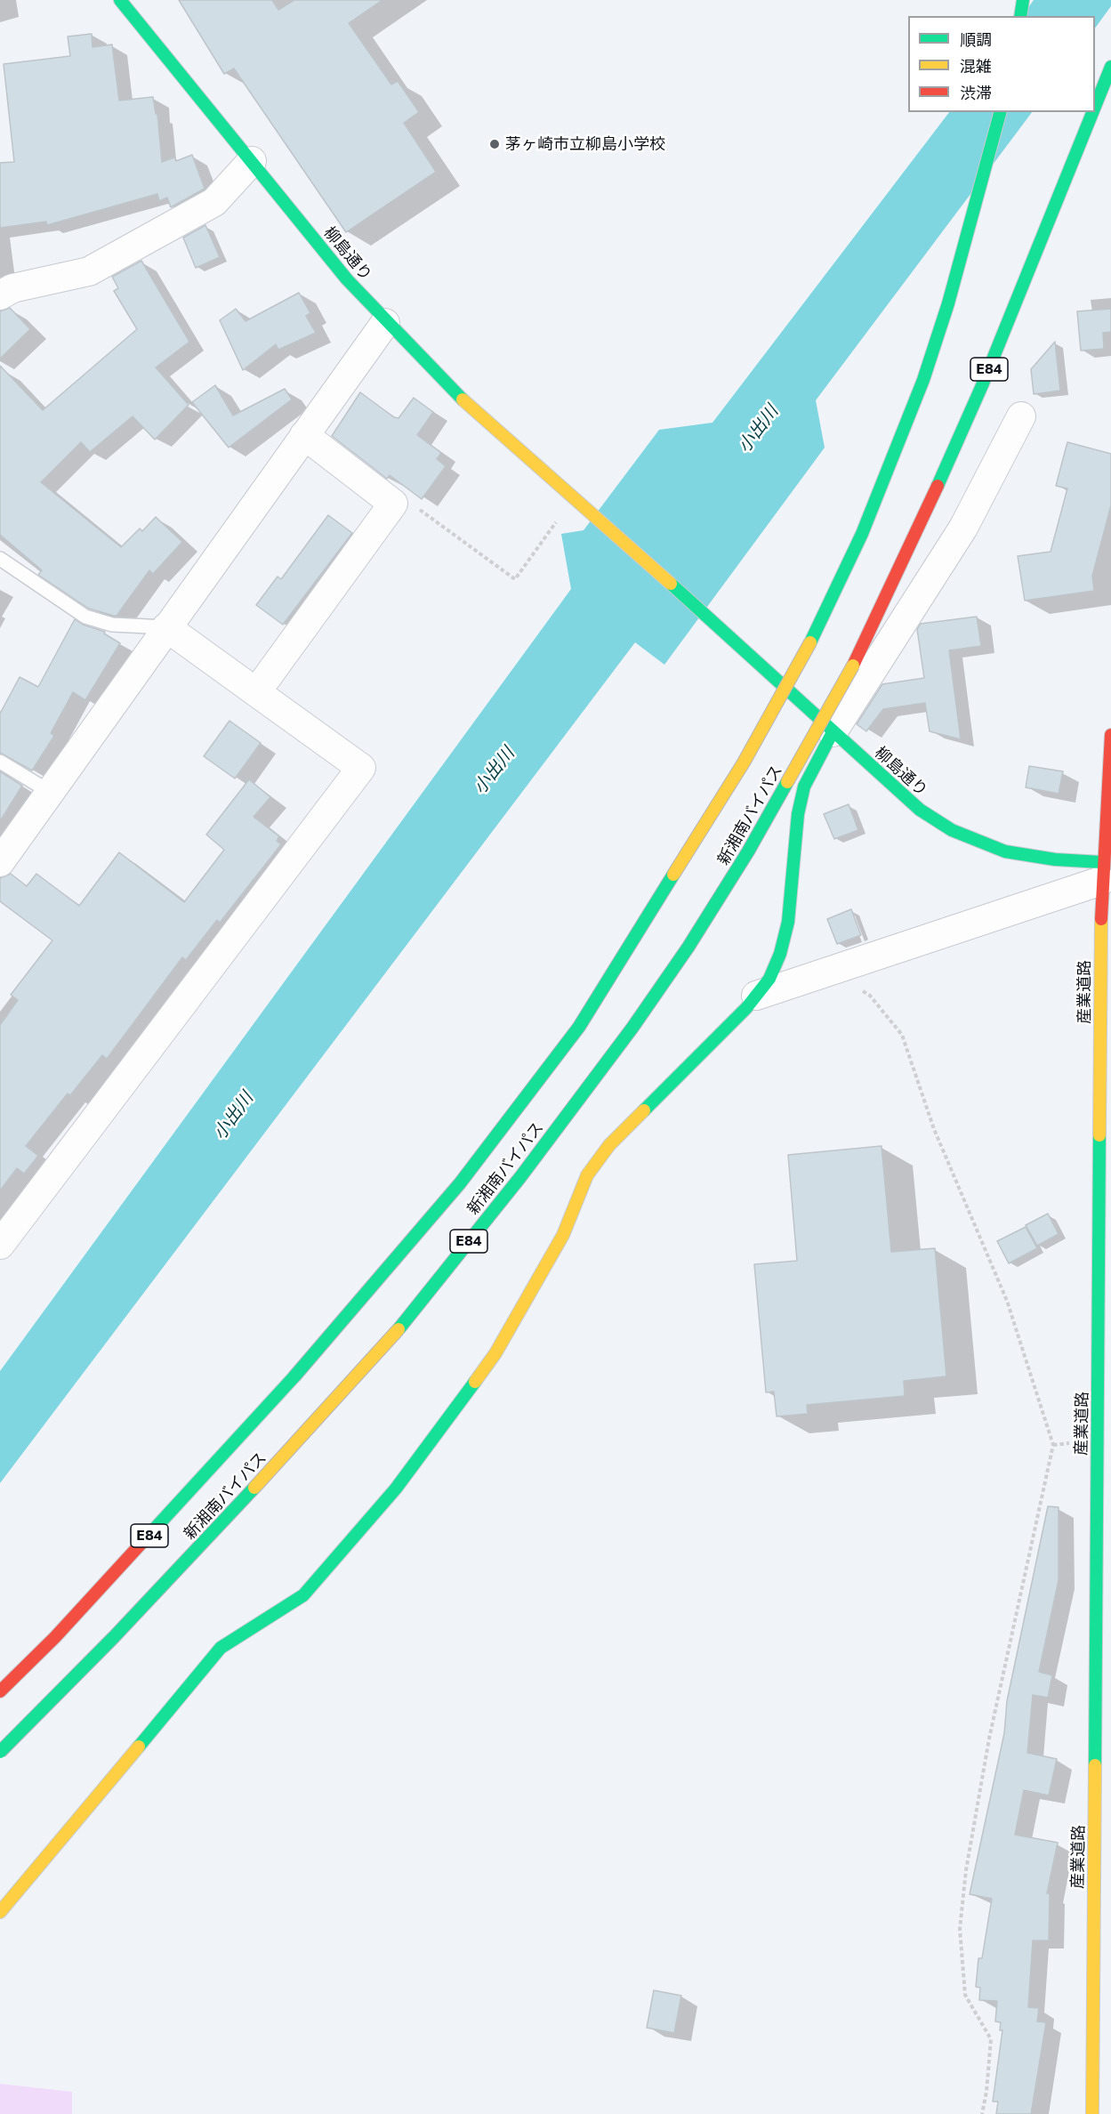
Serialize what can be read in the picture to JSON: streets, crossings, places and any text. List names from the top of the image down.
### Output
{
  "streets": {
    "main road": [
      "柳島通り",
      "E84",
      "新湘南バイパス",
      "産業道路"
    ]
  },
  "crossings": [
    ["柳島通り", "産業道路"]
  ],
  "water": ["小出川"],
  "places": ["茅ヶ崎市立柳島小学校"],
  "legend": ["順調", "混雑", "渋滞"]
}
